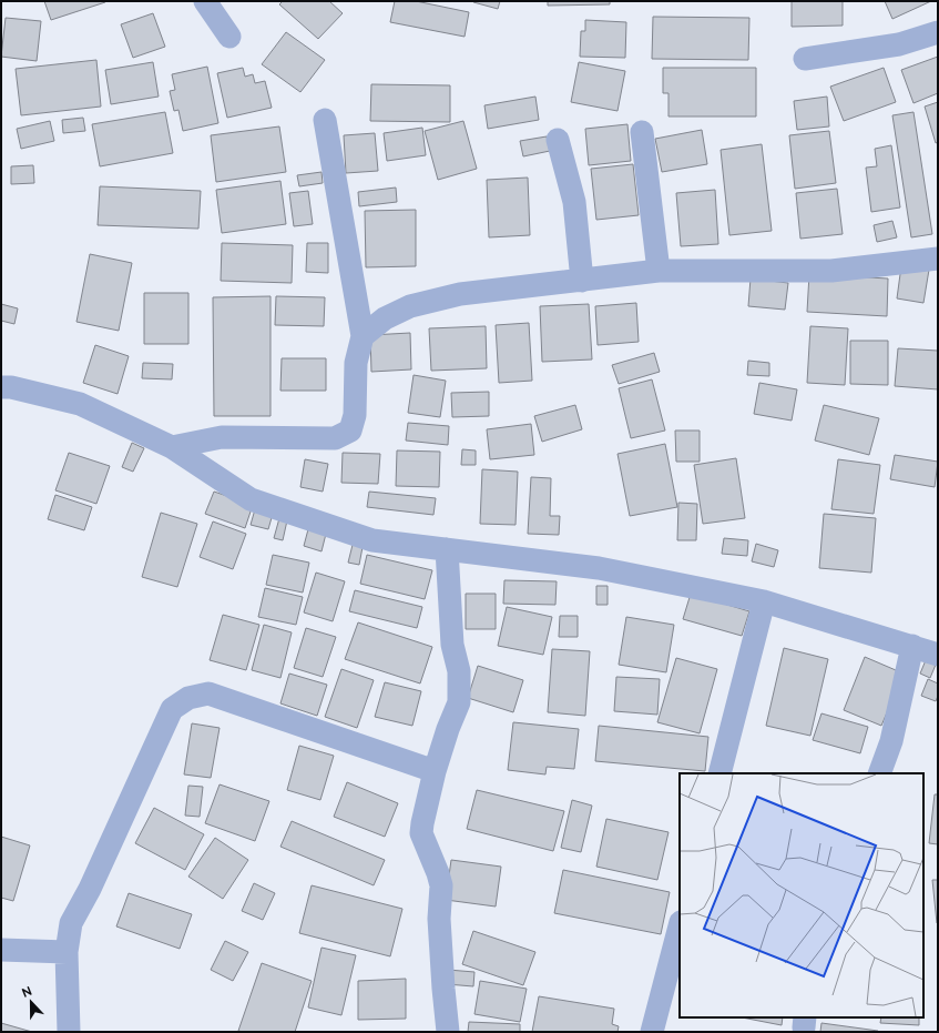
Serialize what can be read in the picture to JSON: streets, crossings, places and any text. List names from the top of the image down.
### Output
{
  "north": "top"
}
